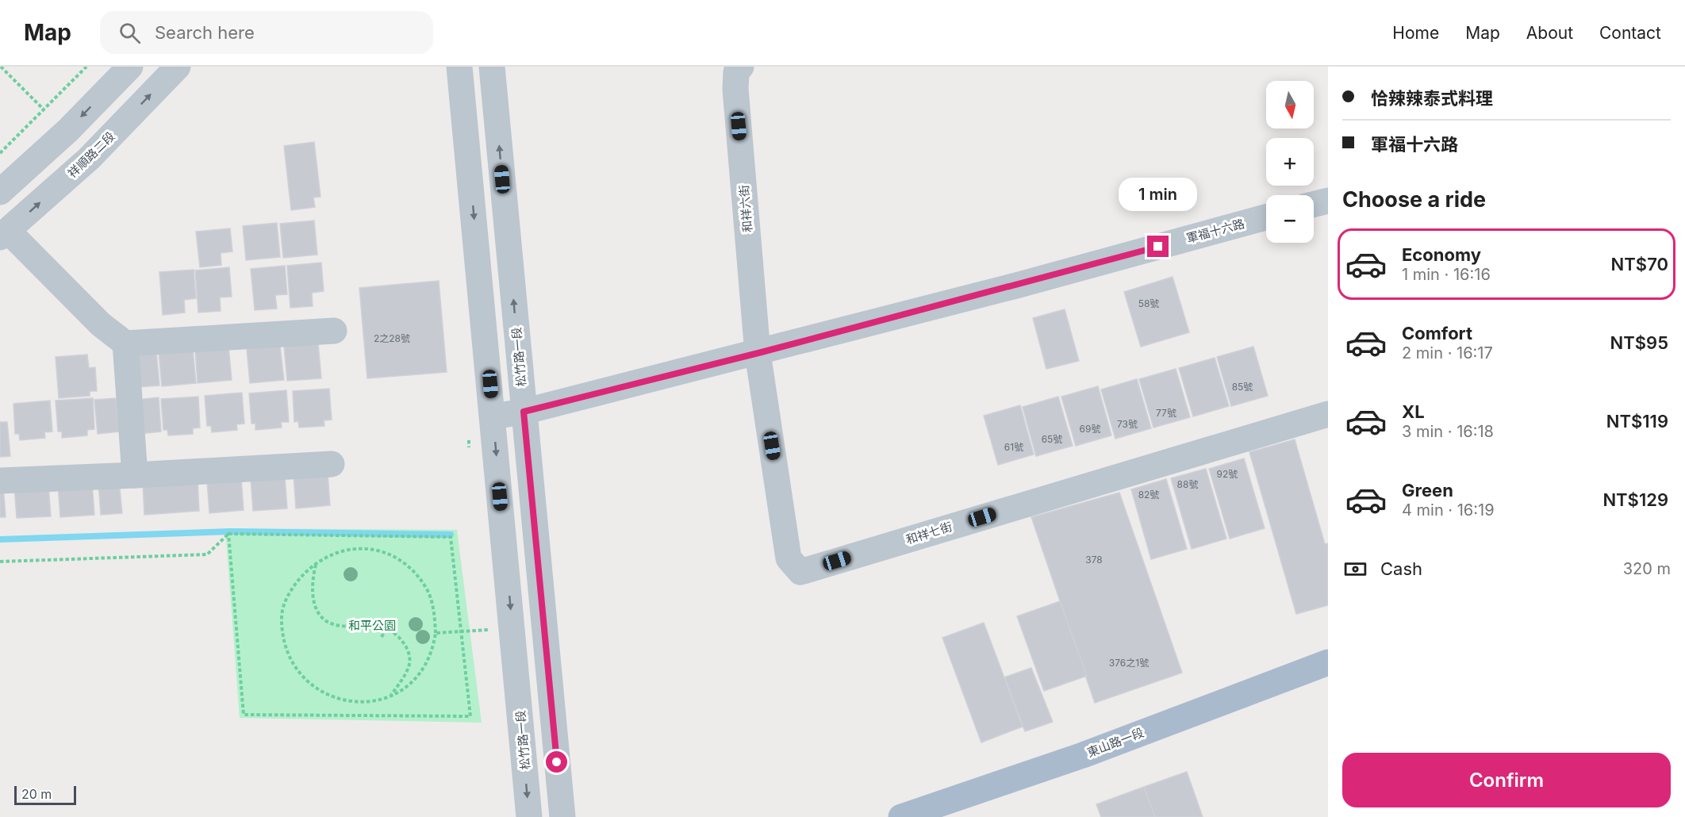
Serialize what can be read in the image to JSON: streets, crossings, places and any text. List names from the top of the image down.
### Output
{
  "streets": {
    "main road": ["東山路一段"],
    "street": [
      "祥順路二段",
      "和祥六街",
      "軍福十六路",
      "松竹路一段",
      "和祥七街"
    ]
  },
  "crossings": [
    ["和祥六街", "軍福十六路"],
    ["和祥六街", "和祥七街"],
    ["軍福十六路", "松竹路一段"],
    ["軍福十六路", "和祥七街"]
  ],
  "parks": ["和平公園"],
  "house_numbers": [
    "58號",
    "2之28號",
    "85號",
    "77號",
    "73號",
    "69號",
    "65號",
    "61號",
    "92號",
    "88號",
    "82號",
    "378",
    "376之1號"
  ],
  "scale_bar": "20 m",
  "north": "bottom",
  "page": {
    "header": "Map",
    "search": "Search here",
    "nav": [
      "Home",
      "Map",
      "About",
      "Contact"
    ],
    "banner": ["恰辣辣泰式料理", "軍福十六路"],
    "map_buttons": ["+", "−"],
    "heading": "Choose a ride",
    "bubble": "1 min",
    "list": [
      {
        "name": "Economy",
        "note": "1 min · 16:16",
        "value": "NT$70"
      },
      {
        "name": "Comfort",
        "note": "2 min · 16:17",
        "value": "NT$95"
      },
      {
        "name": "XL",
        "note": "3 min · 16:18",
        "value": "NT$119"
      },
      {
        "name": "Green",
        "note": "4 min · 16:19",
        "value": "NT$129"
      }
    ],
    "pay": ["Cash", "320 m"],
    "buttons": "Confirm",
    "scale": "20 m"
  }
}
